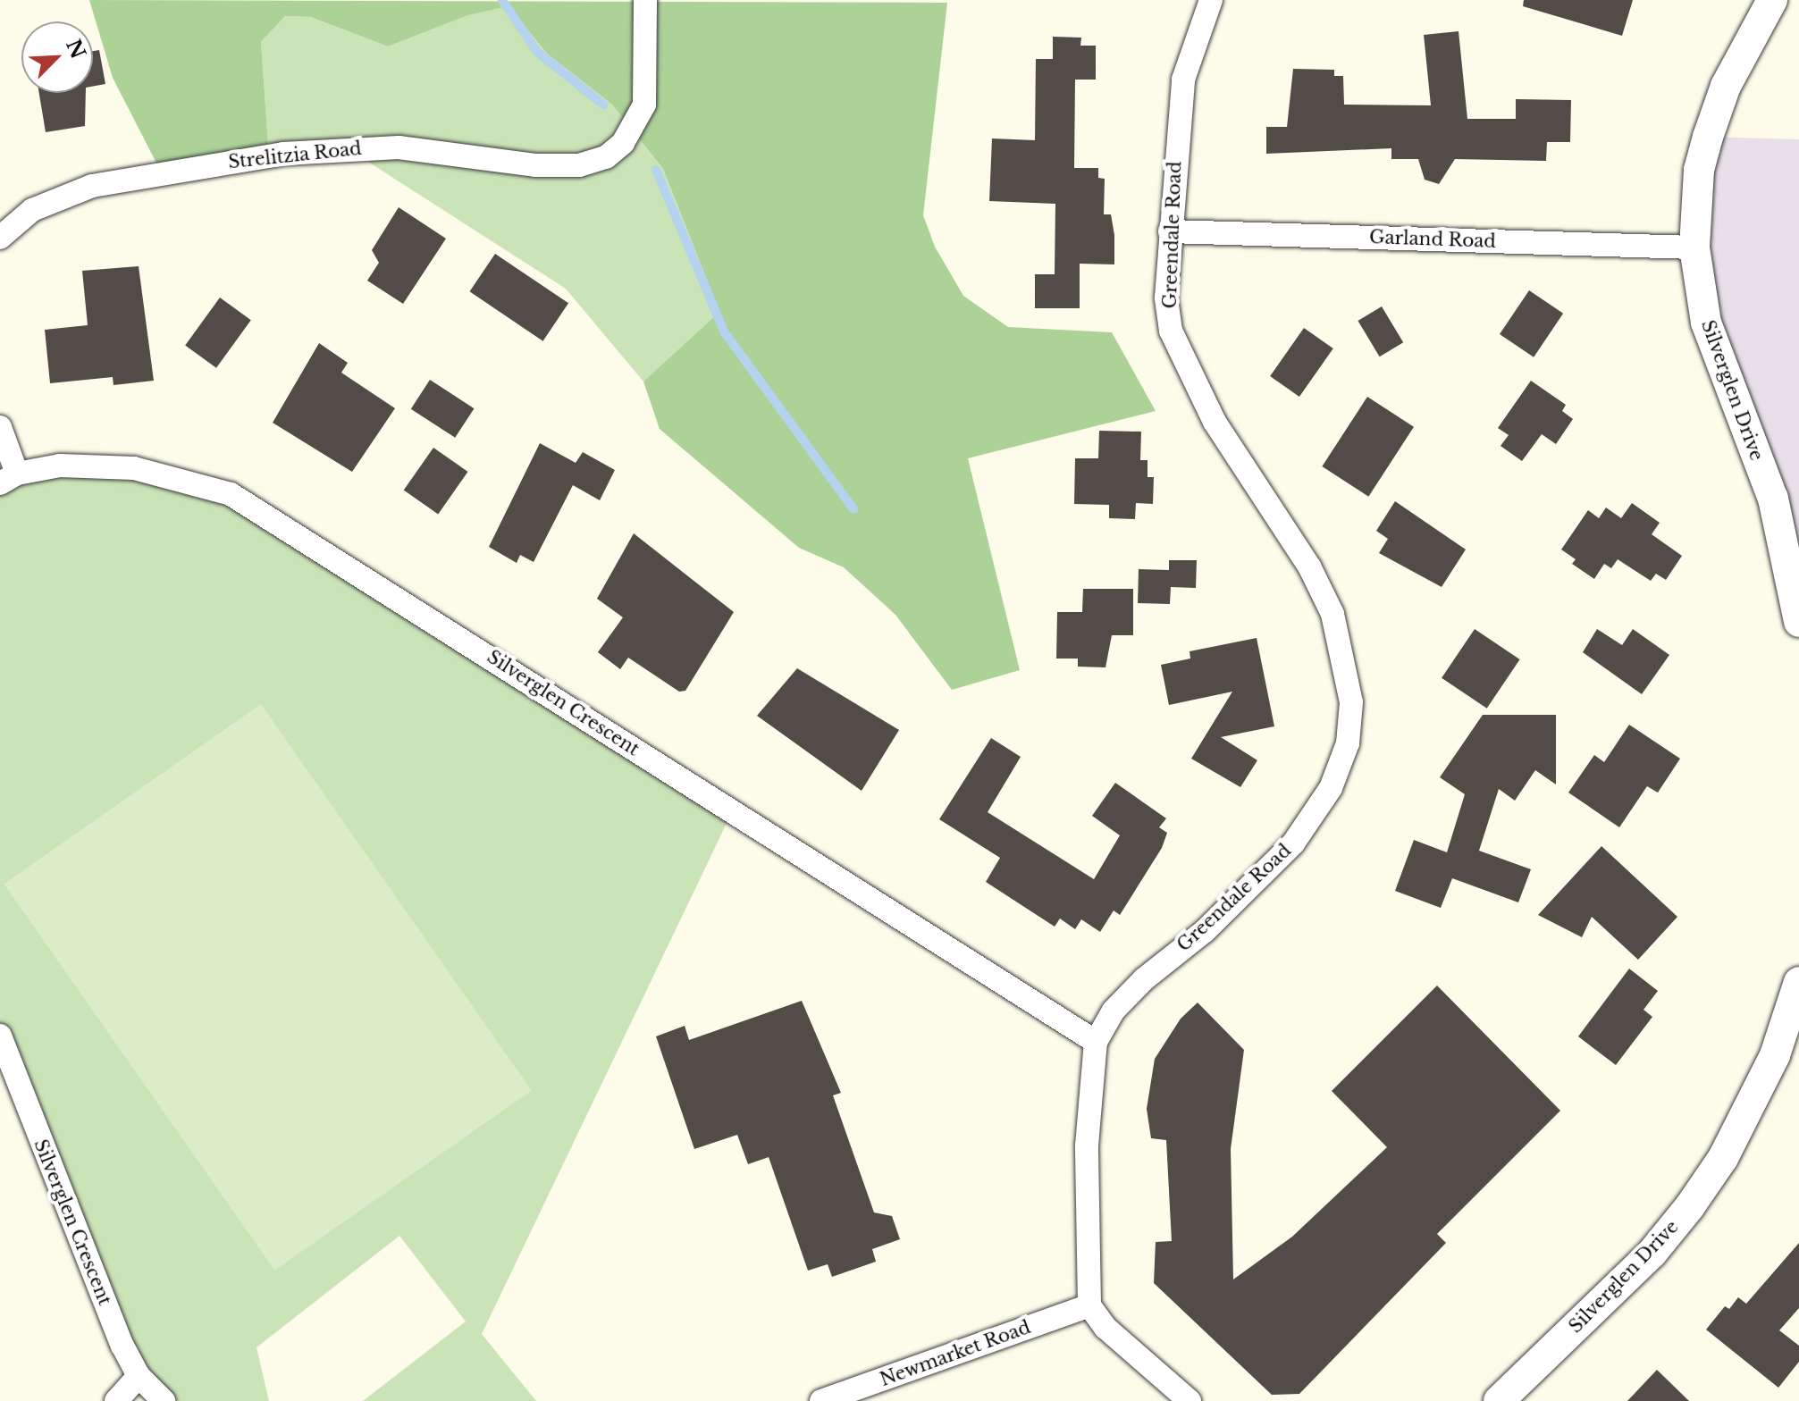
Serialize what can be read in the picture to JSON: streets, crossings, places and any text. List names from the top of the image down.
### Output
{
  "streets": {
    "street": [
      "Strelitzia Road",
      "Greendale Road",
      "Garland Road",
      "Silverglen Drive",
      "Silverglen Crescent",
      "Newmarket Road"
    ]
  },
  "crossings": [
    ["Greendale Road", "Garland Road"],
    ["Greendale Road", "Silverglen Crescent"],
    ["Greendale Road", "Newmarket Road"],
    ["Garland Road", "Silverglen Drive"]
  ],
  "north": "top right"
}
